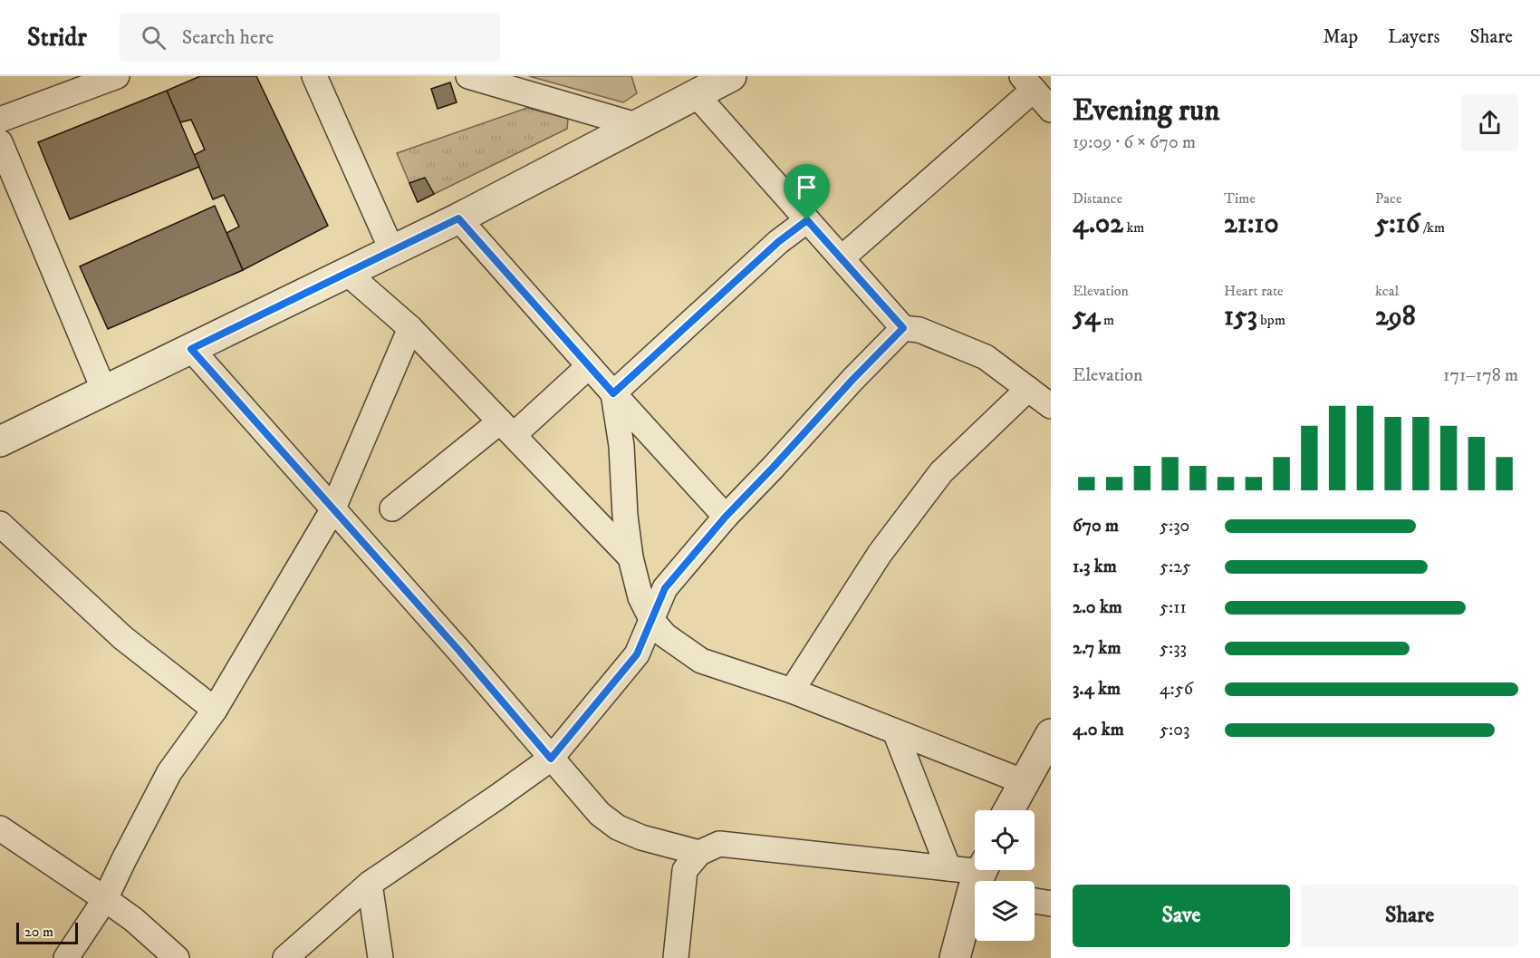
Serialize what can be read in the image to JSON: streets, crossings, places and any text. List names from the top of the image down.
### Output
{
  "scale_bar": "20 m",
  "page": {
    "header": "Stridr",
    "search": "Search here",
    "nav": ["Map", "Layers", "Share"],
    "heading": ["Evening run", "19:09 · 6 × 670 m"],
    "stats": [
      ["Distance", "4.02 km"],
      ["Time", "21:10"],
      ["Pace", "5:16 /km"],
      ["Elevation", "54 m"],
      ["Heart rate", "153 bpm"],
      ["kcal", "298"]
    ],
    "chart": ["Elevation", "171–178 m"],
    "list": [
      {
        "name": "670 m",
        "note": "5:30"
      },
      {
        "name": "1.3 km",
        "note": "5:25"
      },
      {
        "name": "2.0 km",
        "note": "5:11"
      },
      {
        "name": "2.7 km",
        "note": "5:33"
      },
      {
        "name": "3.4 km",
        "note": "4:56"
      },
      {
        "name": "4.0 km",
        "note": "5:03"
      }
    ],
    "buttons": ["Save", "Share"],
    "scale": "20 m"
  }
}
